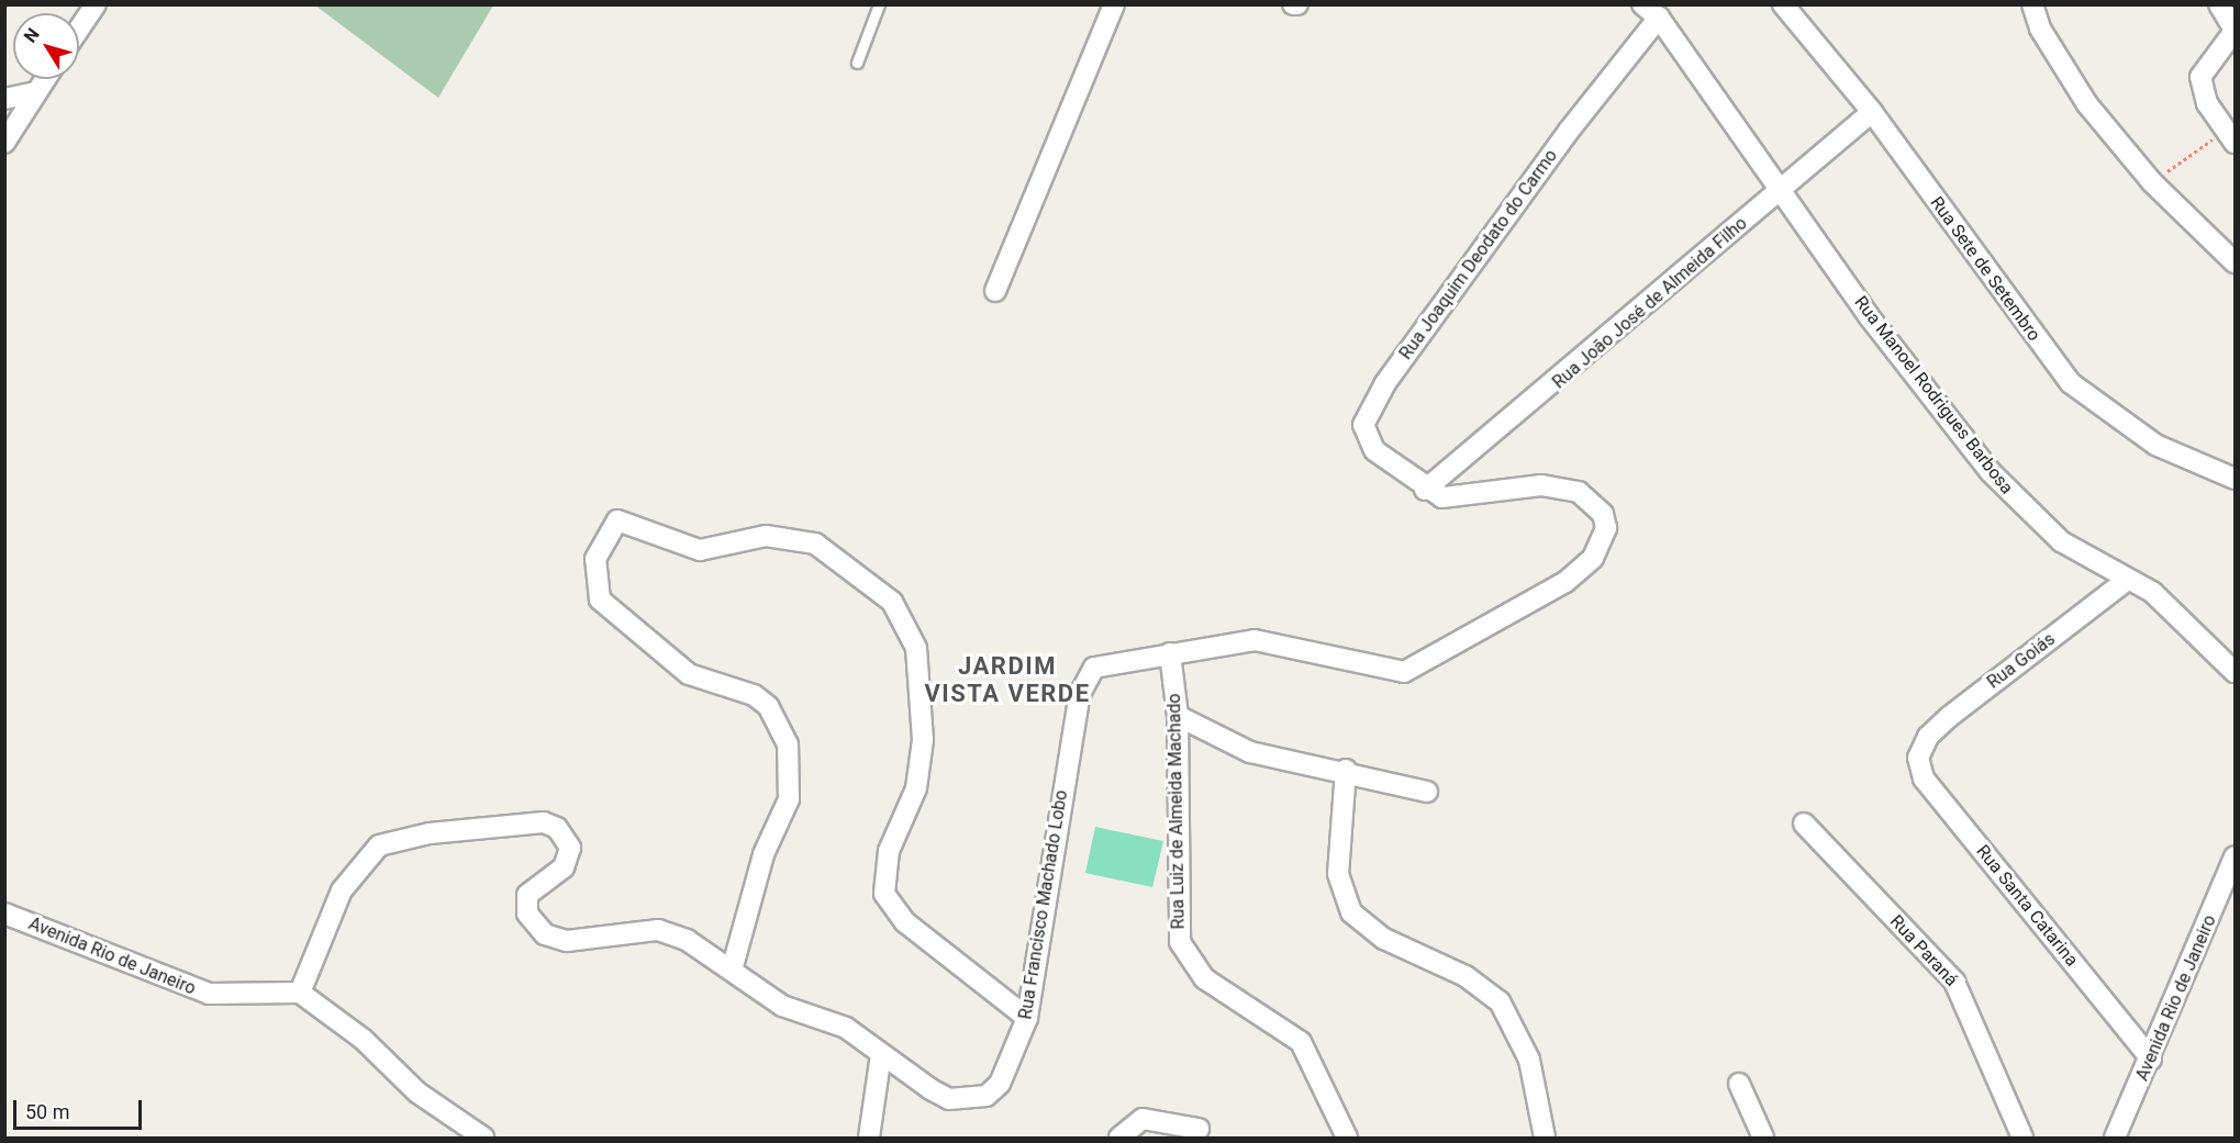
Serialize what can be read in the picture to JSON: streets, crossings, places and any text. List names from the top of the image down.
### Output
{
  "streets": {
    "street": [
      "Rua Joaquim Deodato do Carmo",
      "Rua Sete de Setembro",
      "Rua João José de Almeida Filho",
      "Rua Manoel Rodrigues Barbosa",
      "Rua Goiás",
      "Rua Luiz de Almeida Machado",
      "Rua Francisco Machado Lobo",
      "Rua Santa Catarina",
      "Rua Paraná",
      "Avenida Rio de Janeiro"
    ]
  },
  "crossings": [
    ["Rua Joaquim Deodato do Carmo", "Rua João José de Almeida Filho"],
    ["Rua Joaquim Deodato do Carmo", "Rua Manoel Rodrigues Barbosa"],
    ["Rua Sete de Setembro", "Rua João José de Almeida Filho"],
    ["Rua João José de Almeida Filho", "Rua Manoel Rodrigues Barbosa"],
    ["Rua Manoel Rodrigues Barbosa", "Rua Goiás"],
    ["Rua Goiás", "Rua Santa Catarina"],
    ["Rua Luiz de Almeida Machado", "Rua Francisco Machado Lobo"],
    ["Rua Francisco Machado Lobo", "Avenida Rio de Janeiro"],
    ["Rua Santa Catarina", "Avenida Rio de Janeiro"]
  ],
  "districts": ["JARDIM VISTA VERDE"],
  "scale_bar": "50 m",
  "north": "top left"
}
